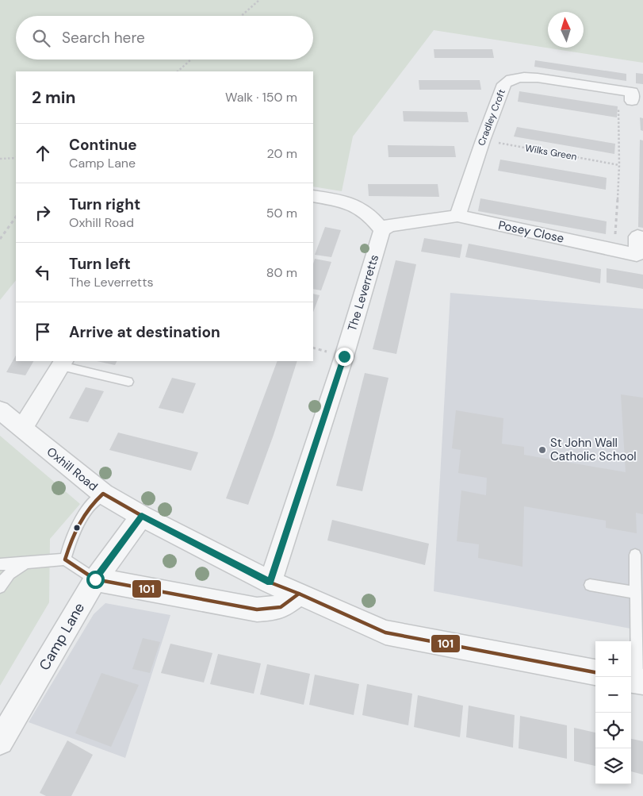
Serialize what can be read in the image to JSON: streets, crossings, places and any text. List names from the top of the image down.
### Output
{
  "streets": {
    "street": [
      "Cradley Croft",
      "Posey Close",
      "The Leverretts",
      "Oxhill Road",
      "Camp Lane"
    ],
    "path": ["Wilks Green"]
  },
  "crossings": [
    ["Cradley Croft", "Wilks Green"],
    ["Cradley Croft", "Posey Close"],
    ["Posey Close", "The Leverretts"],
    ["The Leverretts", "Oxhill Road"],
    ["Oxhill Road", "Camp Lane"]
  ],
  "places": ["St John Wall Catholic School"],
  "lines": ["transit line 101"],
  "north": "top",
  "page": {
    "search": "Search here",
    "heading": ["2 min", "Walk · 150 m"],
    "list": [
      ["Continue", "Camp Lane", "20 m"],
      ["Turn right", "Oxhill Road", "50 m"],
      ["Turn left", "The Leverretts", "80 m"],
      "Arrive at destination"
    ],
    "map_buttons": ["+", "−"]
  }
}
